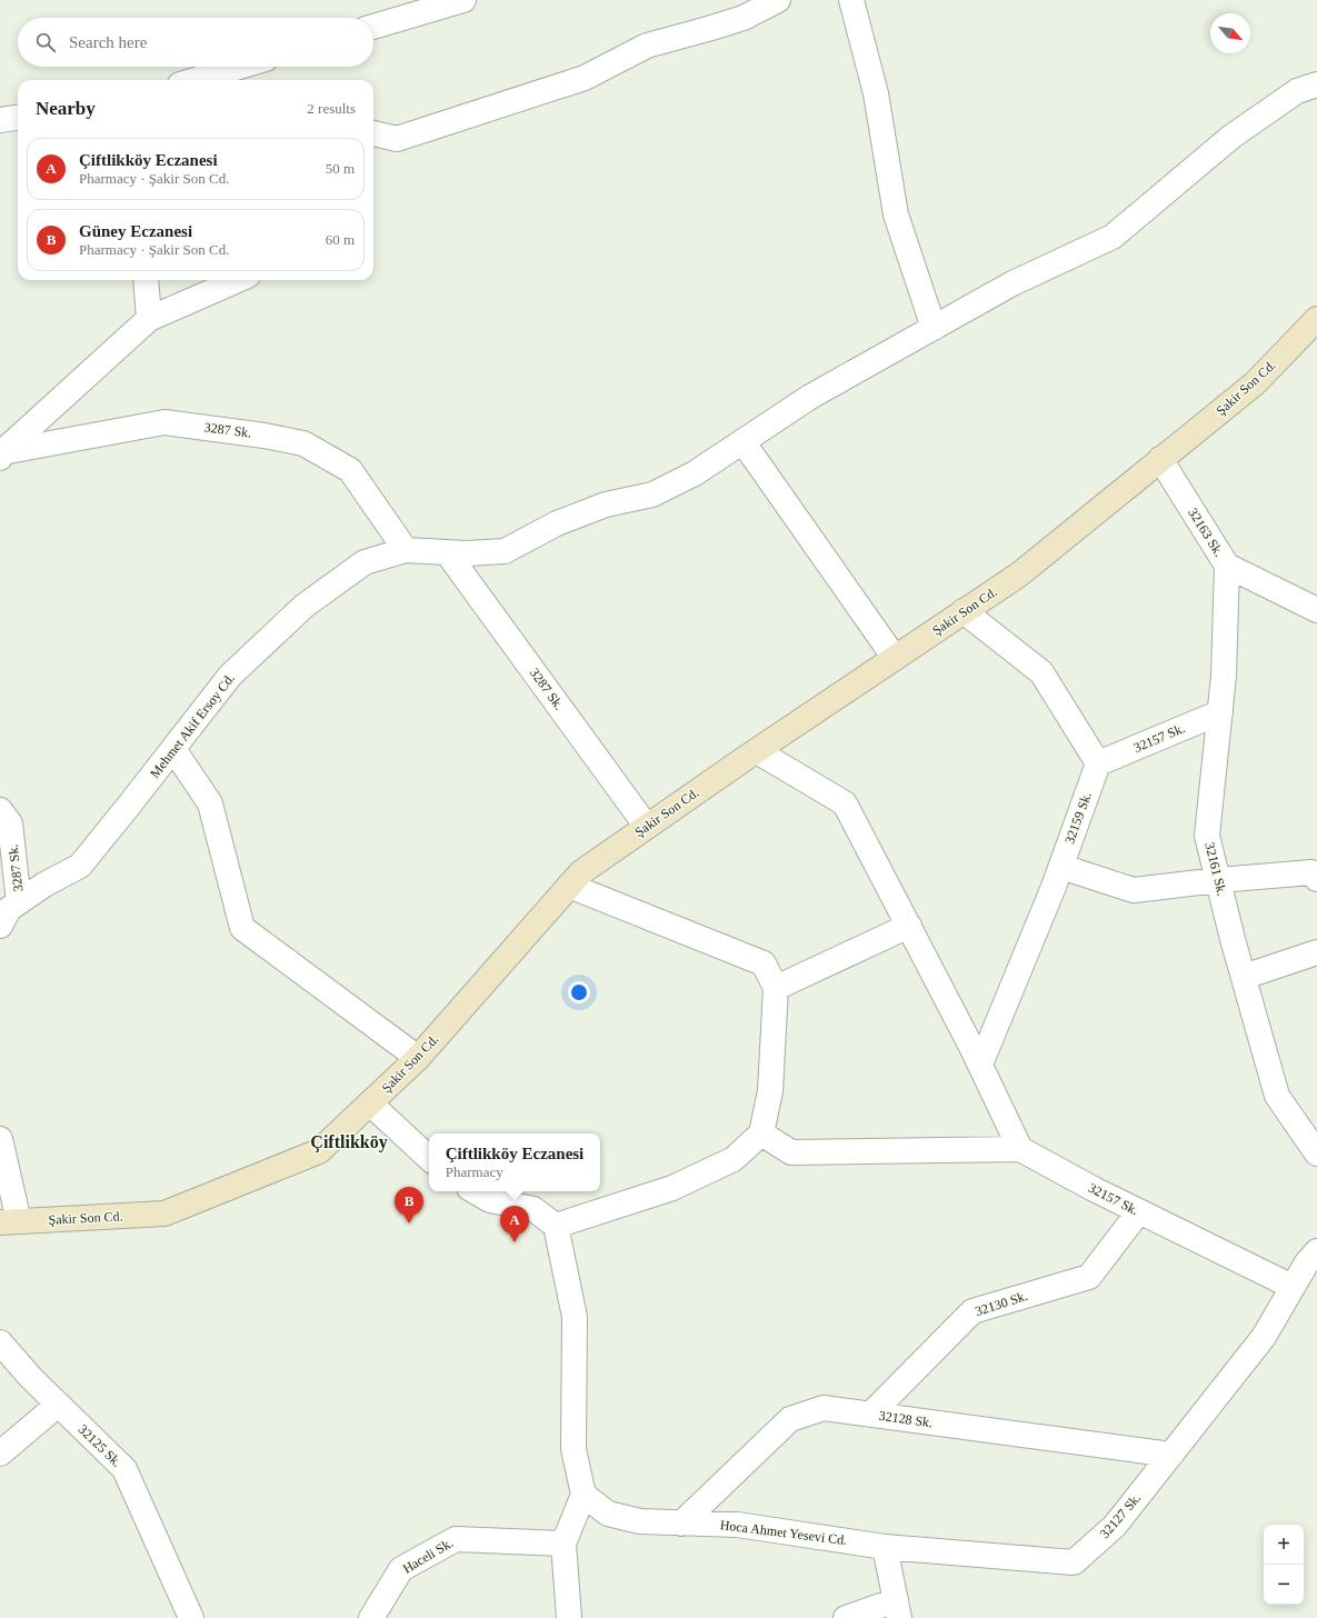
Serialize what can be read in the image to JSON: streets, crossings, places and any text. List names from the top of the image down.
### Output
{
  "streets": {
    "street": [
      "Şakir Son Cd.",
      "3287 Sk.",
      "32163 Sk.",
      "Mehmet Akif Ersoy Cd.",
      "32157 Sk.",
      "32159 Sk.",
      "32161 Sk.",
      "32130 Sk.",
      "32128 Sk.",
      "32125 Sk.",
      "32127 Sk.",
      "Hoca Ahmet Yesevi Cd.",
      "Haceli Sk."
    ]
  },
  "crossings": [
    ["Şakir Son Cd.", "3287 Sk."],
    ["Şakir Son Cd.", "32163 Sk."],
    ["3287 Sk.", "Mehmet Akif Ersoy Cd."],
    ["32163 Sk.", "32161 Sk."],
    ["32157 Sk.", "32159 Sk."],
    ["32157 Sk.", "32161 Sk."],
    ["32157 Sk.", "32130 Sk."],
    ["32157 Sk.", "32127 Sk."],
    ["32130 Sk.", "32128 Sk."],
    ["32128 Sk.", "32127 Sk."],
    ["32128 Sk.", "Hoca Ahmet Yesevi Cd."],
    ["32127 Sk.", "Hoca Ahmet Yesevi Cd."]
  ],
  "districts": ["Çiftlikköy"],
  "north": "bottom right",
  "page": {
    "search": "Search here",
    "heading": ["Nearby", "2 results"],
    "list": [
      {
        "mark": "A",
        "name": "Çiftlikköy Eczanesi",
        "note": "Pharmacy · Şakir Son Cd.",
        "value": "50 m"
      },
      {
        "mark": "B",
        "name": "Güney Eczanesi",
        "note": "Pharmacy · Şakir Son Cd.",
        "value": "60 m"
      }
    ],
    "popup": ["Çiftlikköy Eczanesi", "Pharmacy"],
    "pins": ["B", "A"],
    "map_buttons": ["+", "−"]
  }
}
